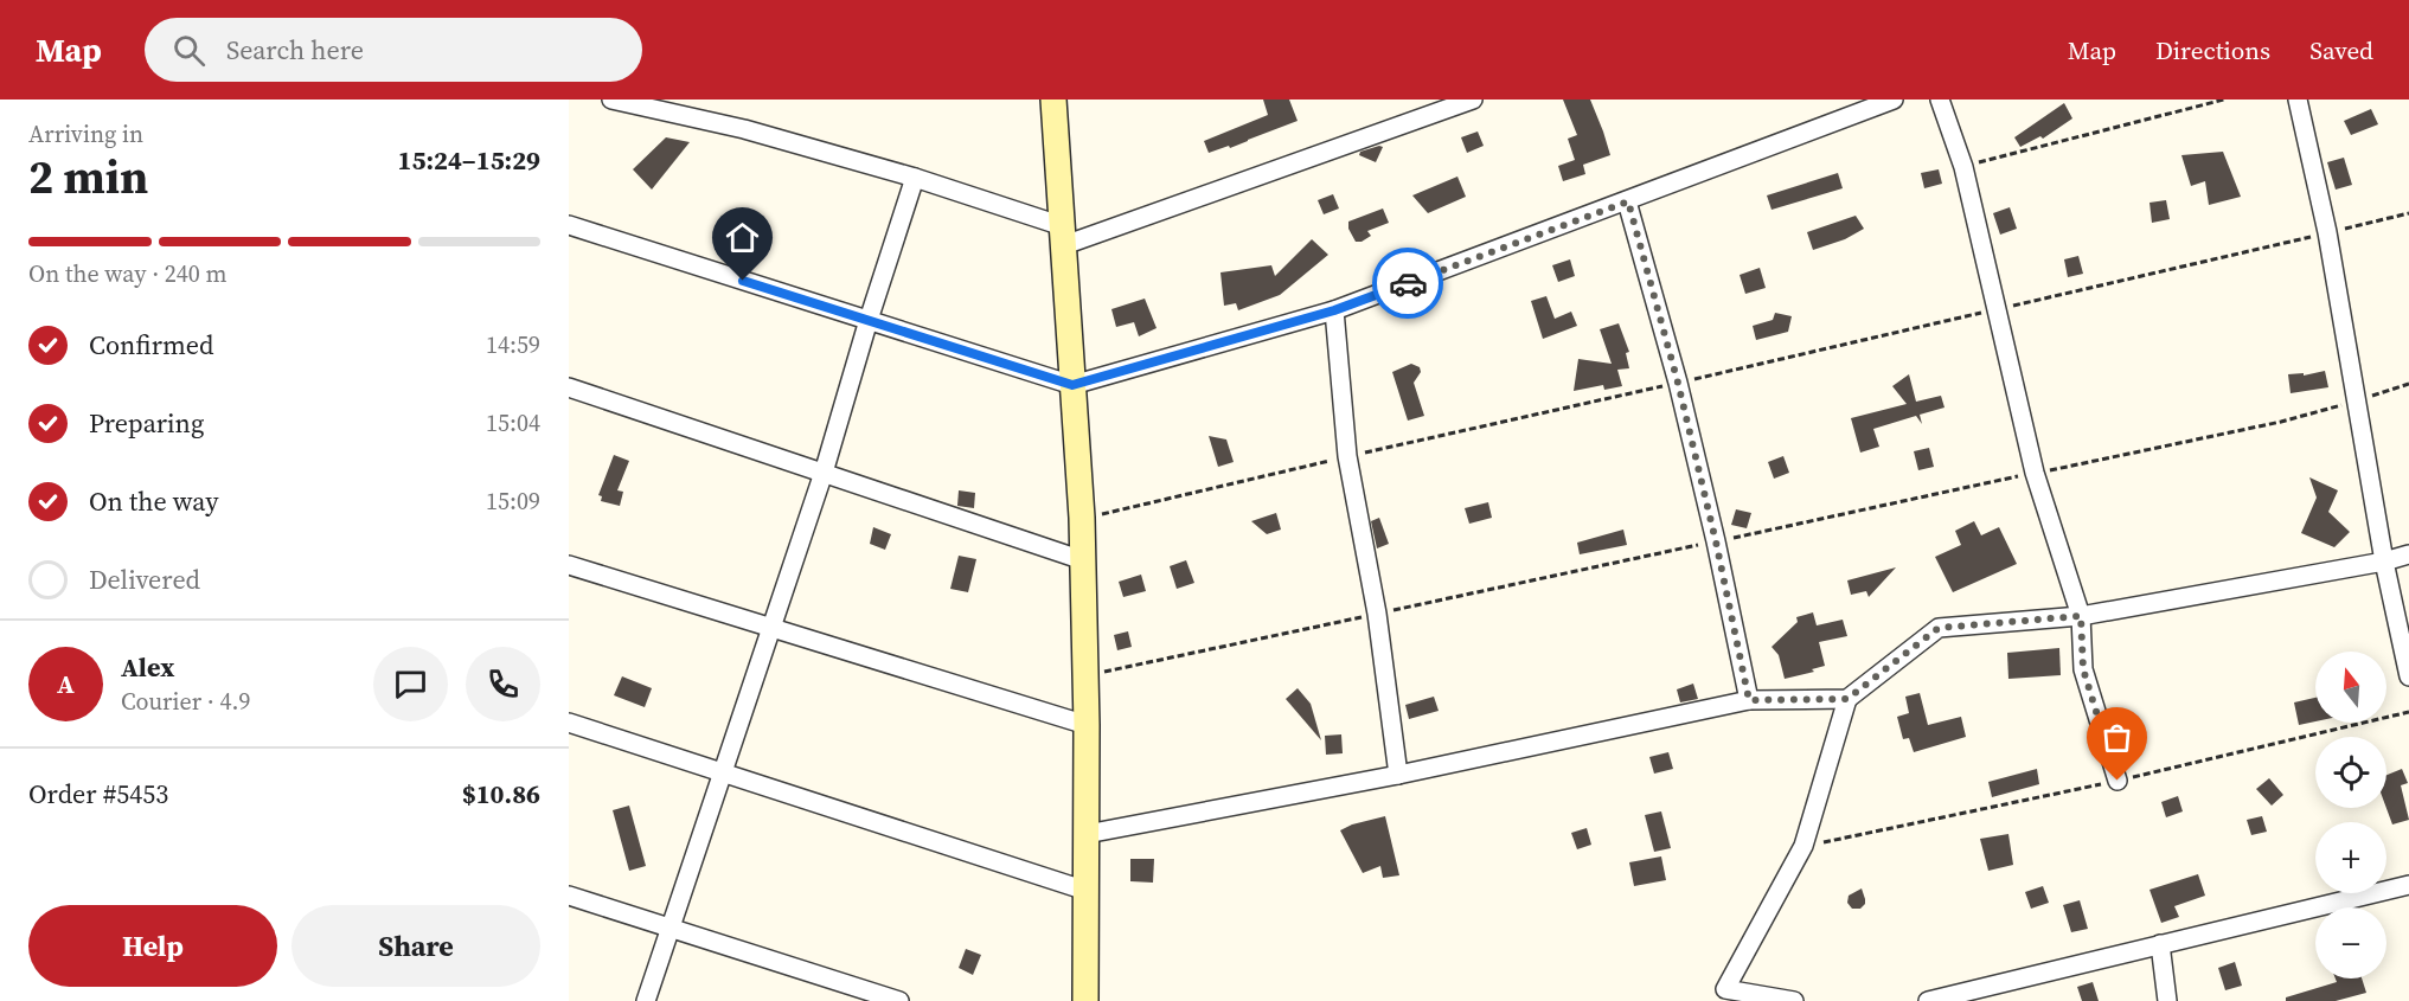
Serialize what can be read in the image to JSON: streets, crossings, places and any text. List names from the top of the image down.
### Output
{
  "north": "top",
  "page": {
    "header": "Map",
    "search": "Search here",
    "nav": ["Map", "Directions", "Saved"],
    "heading": ["2 min", "Arriving in", "15:24–15:29"],
    "panel": [
      "Alex",
      "Courier · 4.9",
      "Order #5453",
      "$10.86"
    ],
    "bar": "On the way · 240 m",
    "list": [
      ["Confirmed", "14:59"],
      ["Preparing", "15:04"],
      ["On the way", "15:09"],
      "Delivered"
    ],
    "round": "A",
    "map_buttons": ["+", "−"],
    "buttons": ["Help", "Share"]
  }
}
